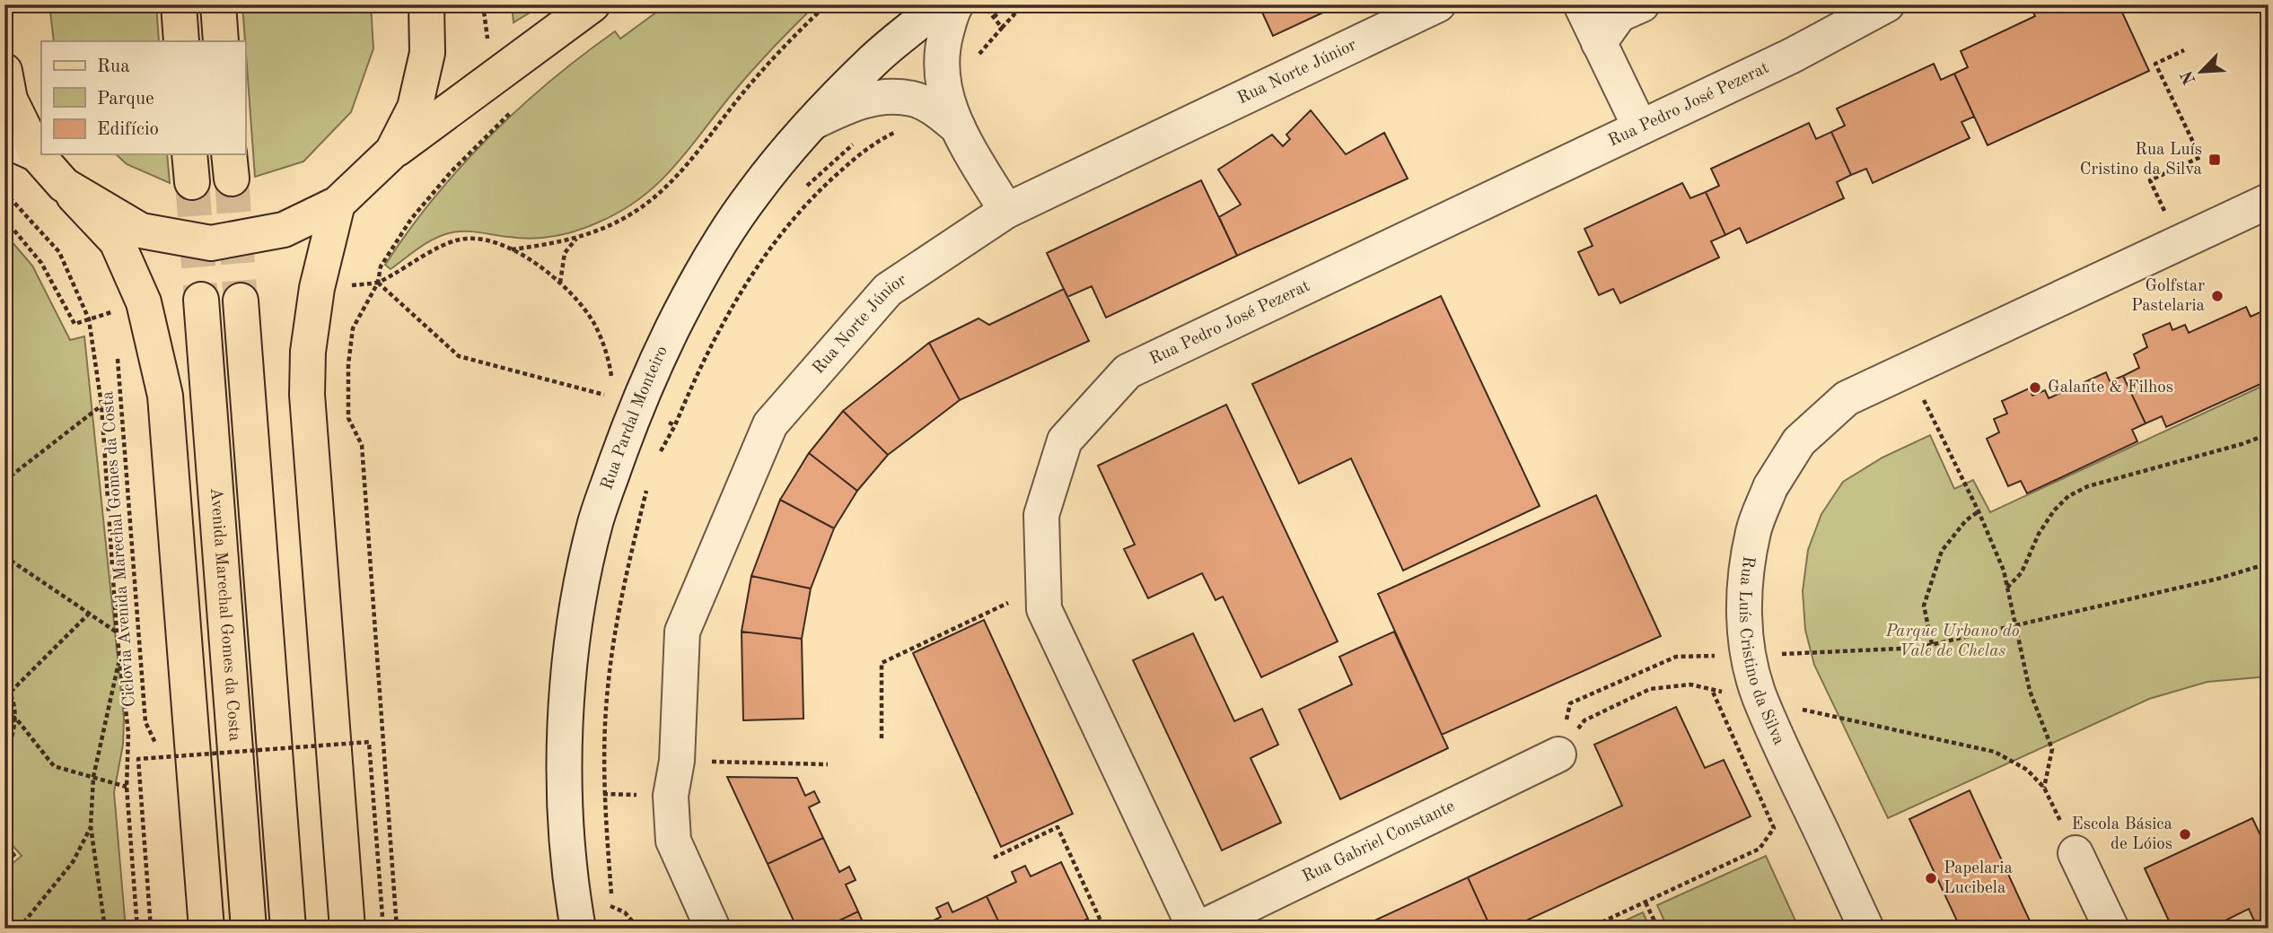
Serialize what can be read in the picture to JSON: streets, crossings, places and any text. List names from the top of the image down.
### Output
{
  "streets": {
    "main road": ["Avenida Marechal Gomes da Costa"],
    "street": [
      "Rua Norte Júnior",
      "Rua Pedro José Pezerat",
      "Rua Pardal Monteiro",
      "Rua Luís Cristino da Silva",
      "Rua Gabriel Constante"
    ],
    "path": ["Ciclovia Avenida Marechal Gomes da Costa"]
  },
  "parks": ["Parque Urbano do Vale de Chelas"],
  "places": {
    "transit": ["Rua Luís Cristino da Silva"],
    "other": [
      "Golfstar Pastelaria",
      "Galante & Filhos",
      "Escola Básica de Lóios",
      "Papelaria Lucibela"
    ]
  },
  "legend": ["Rua", "Parque", "Edifício"],
  "north": "bottom left"
}
